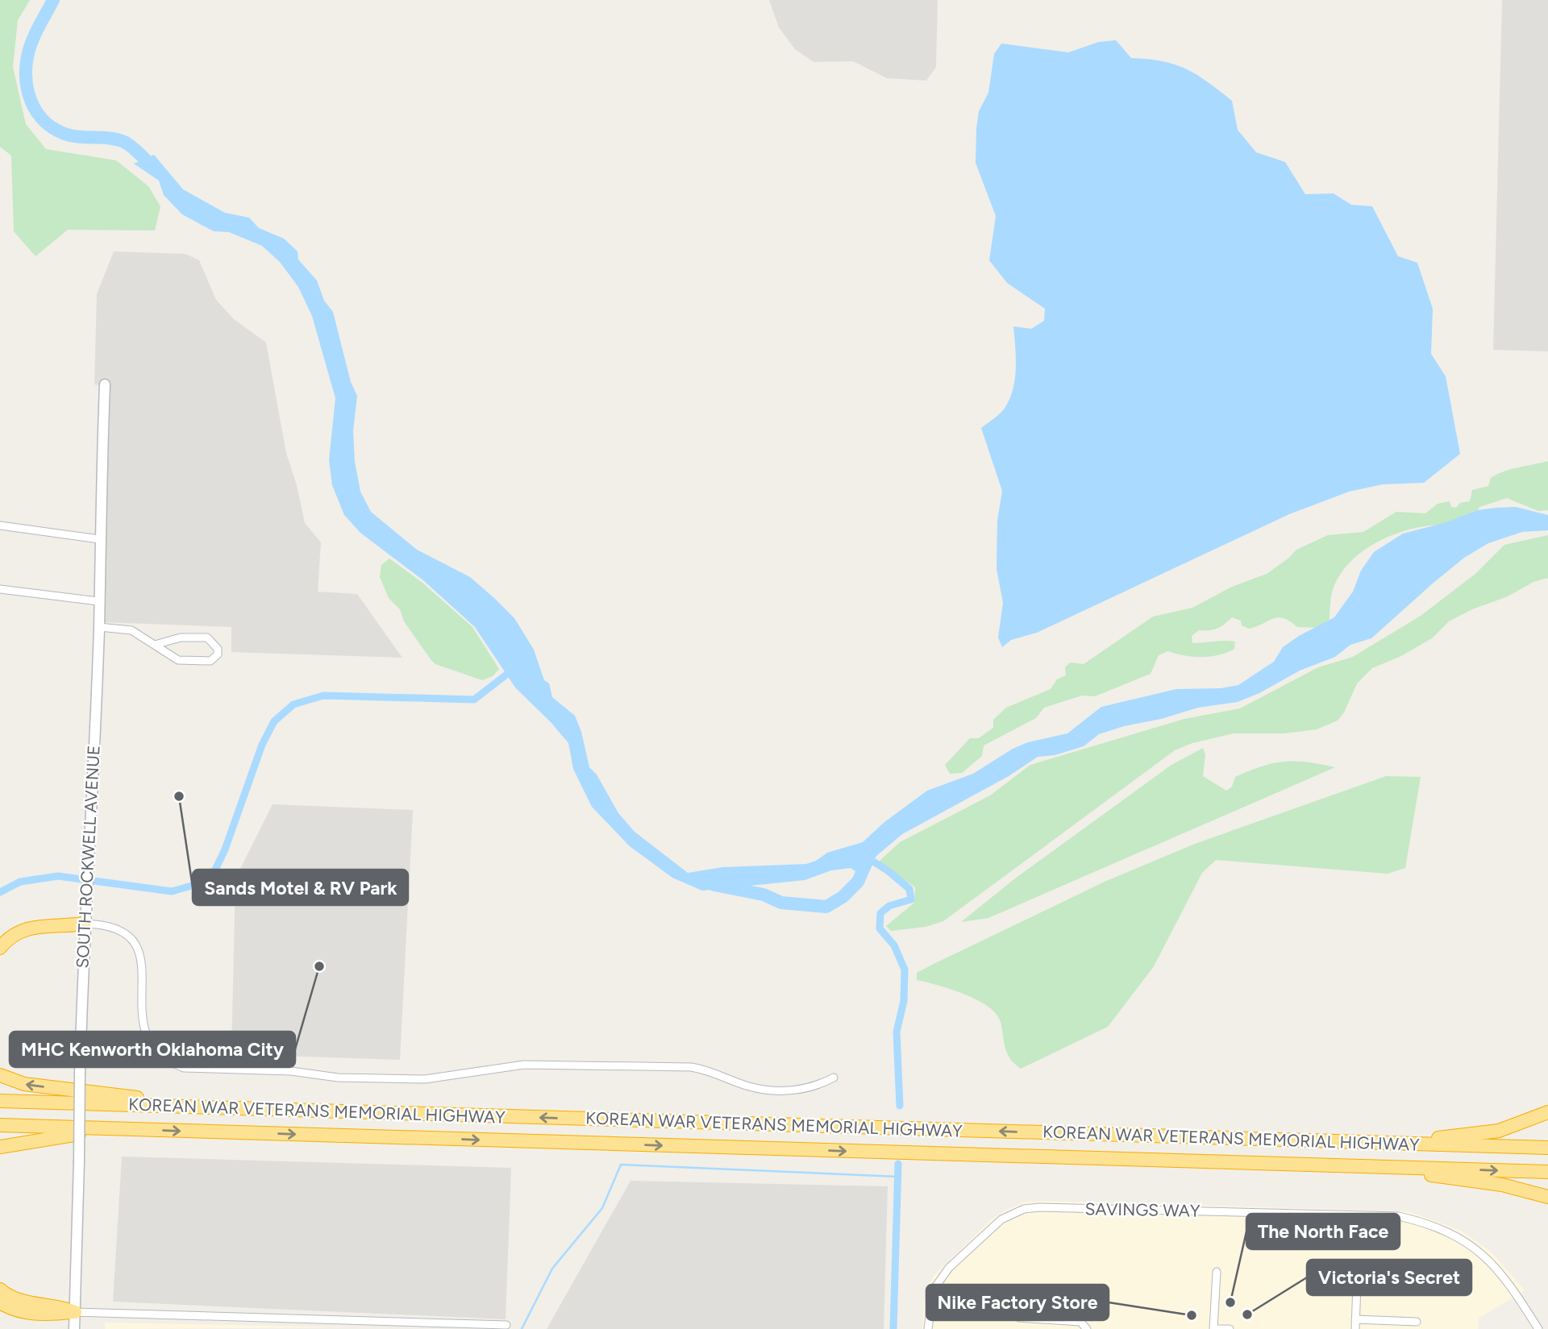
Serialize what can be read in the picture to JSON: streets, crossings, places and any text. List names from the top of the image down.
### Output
{
  "streets": {
    "highway": ["KOREAN WAR VETERANS MEMORIAL HIGHWAY"],
    "street": ["SOUTH ROCKWELL AVENUE", "SAVINGS WAY"]
  },
  "places": [
    "Sands Motel & RV Park",
    "MHC Kenworth Oklahoma City",
    "The North Face",
    "Victoria's Secret",
    "Nike Factory Store"
  ]
}
